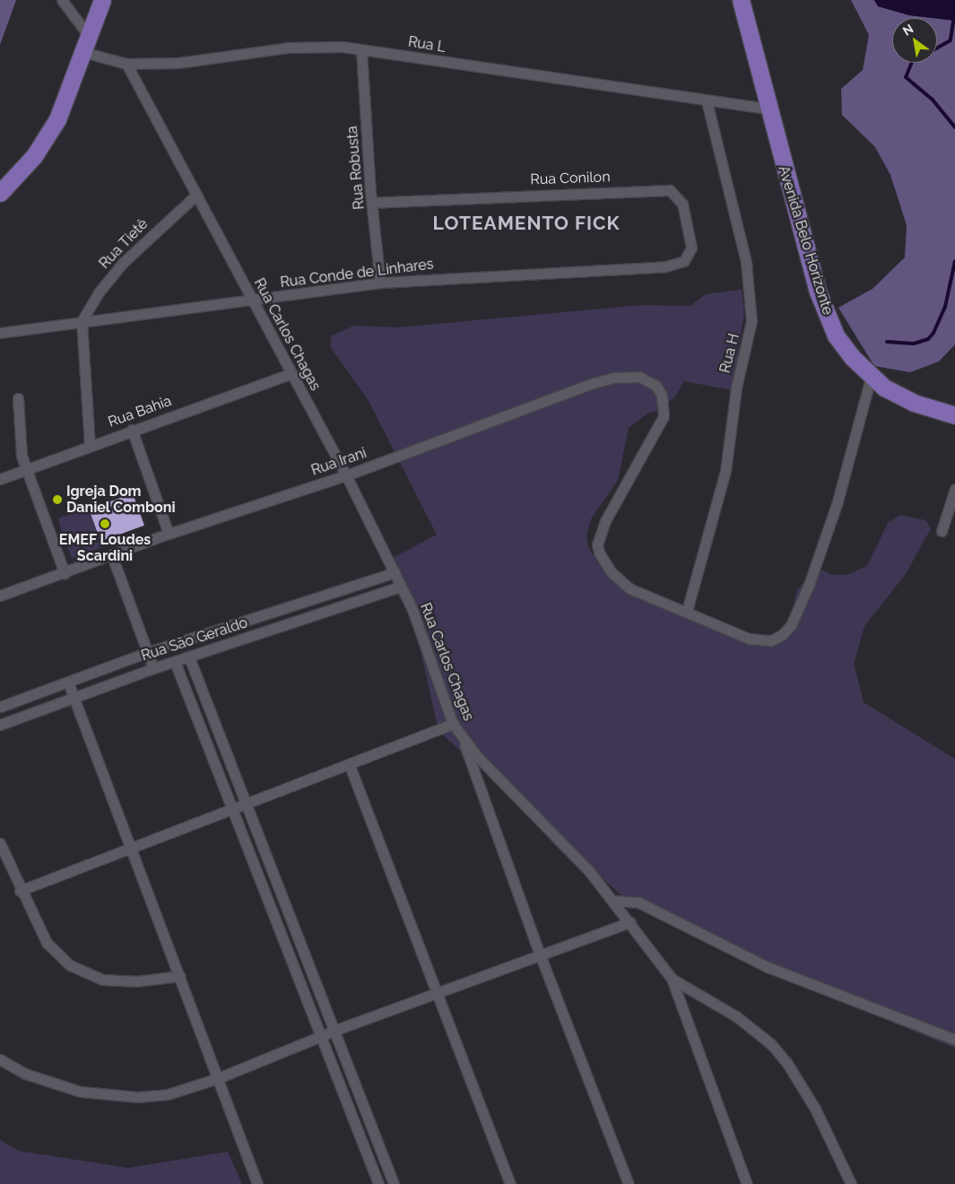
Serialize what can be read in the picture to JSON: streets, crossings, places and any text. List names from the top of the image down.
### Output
{
  "streets": {
    "main road": ["Avenida Belo Horizonte"],
    "street": [
      "Rua L",
      "Rua Robusta",
      "Rua Conilon",
      "Rua Tietê",
      "Rua Conde de Linhares",
      "Rua Carlos Chagas",
      "Rua H",
      "Rua Bahia",
      "Rua Irani",
      "Rua São Geraldo"
    ]
  },
  "crossings": [
    ["Rua L", "Rua Robusta"],
    ["Rua L", "Avenida Belo Horizonte"],
    ["Rua L", "Rua Carlos Chagas"],
    ["Rua L", "Rua H"],
    ["Rua Robusta", "Rua Conilon"],
    ["Rua Robusta", "Rua Conde de Linhares"],
    ["Rua Conilon", "Rua Conde de Linhares"],
    ["Rua Tietê", "Rua Conde de Linhares"],
    ["Rua Tietê", "Rua Carlos Chagas"],
    ["Rua Conde de Linhares", "Rua Carlos Chagas"],
    ["Rua Carlos Chagas", "Rua Bahia"],
    ["Rua Carlos Chagas", "Rua Irani"],
    ["Rua Carlos Chagas", "Rua São Geraldo"],
    ["Rua H", "Rua Irani"]
  ],
  "districts": ["LOTEAMENTO FICK"],
  "places": ["Igreja Dom Daniel Comboni", "EMEF Loudes Scardini"],
  "north": "top left"
}
